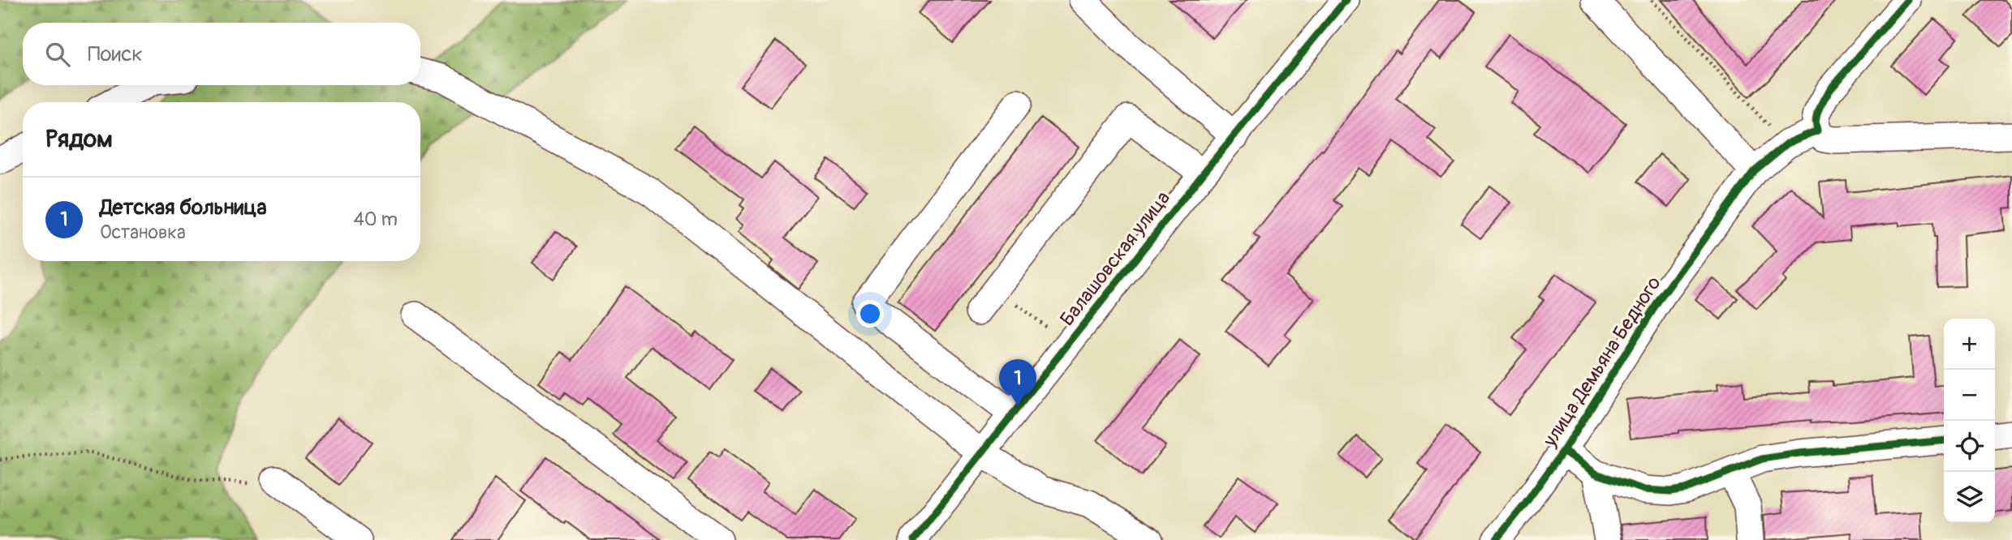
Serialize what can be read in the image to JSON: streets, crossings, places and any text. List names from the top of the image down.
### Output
{
  "streets": {
    "street": ["Балашовская улица", "улица Демьяна Бедного"]
  },
  "page": {
    "search": "Поиск",
    "heading": "Рядом",
    "list": [
      {
        "mark": "1",
        "name": "Детская больница",
        "note": "Остановка",
        "value": "40 m"
      }
    ],
    "map_buttons": ["+", "−"],
    "pins": "1"
  }
}
